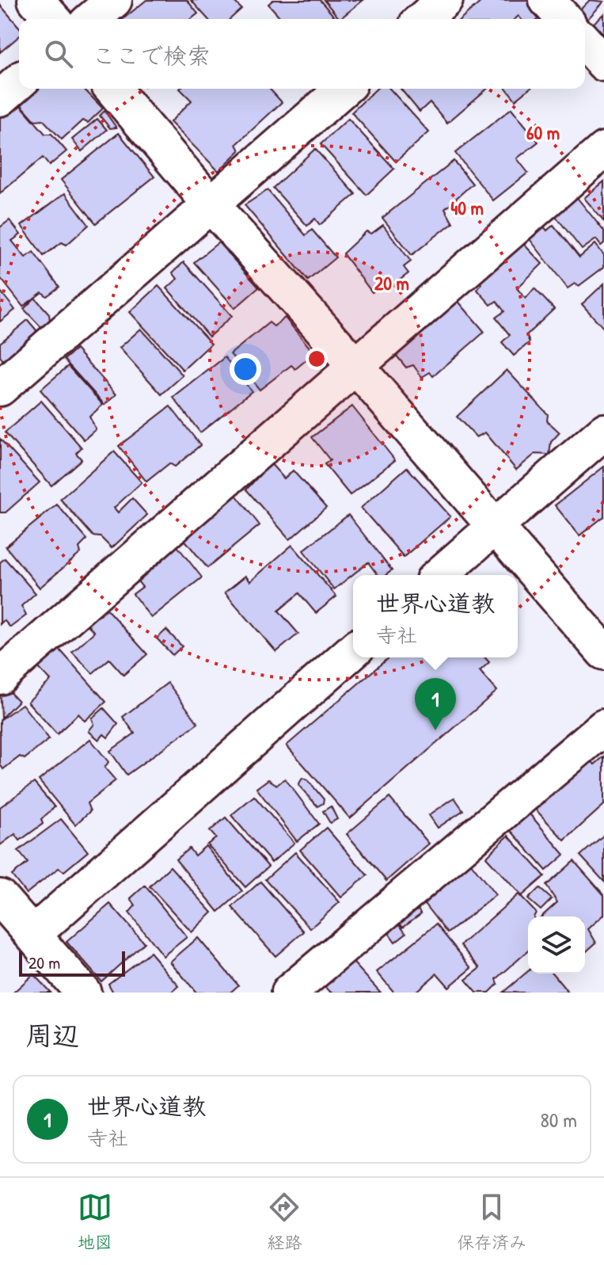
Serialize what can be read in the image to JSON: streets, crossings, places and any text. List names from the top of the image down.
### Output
{
  "scale_bar": "20 m",
  "page": {
    "search": "ここで検索",
    "popup": ["世界心道教", "寺社"],
    "pins": "1",
    "scale": "20 m",
    "heading": "周辺",
    "list": [
      {
        "mark": "1",
        "name": "世界心道教",
        "note": "寺社",
        "value": "80 m"
      }
    ],
    "nav": ["地図", "経路", "保存済み"]
  },
  "rings": ["60 m", "40 m", "20 m"]
}
